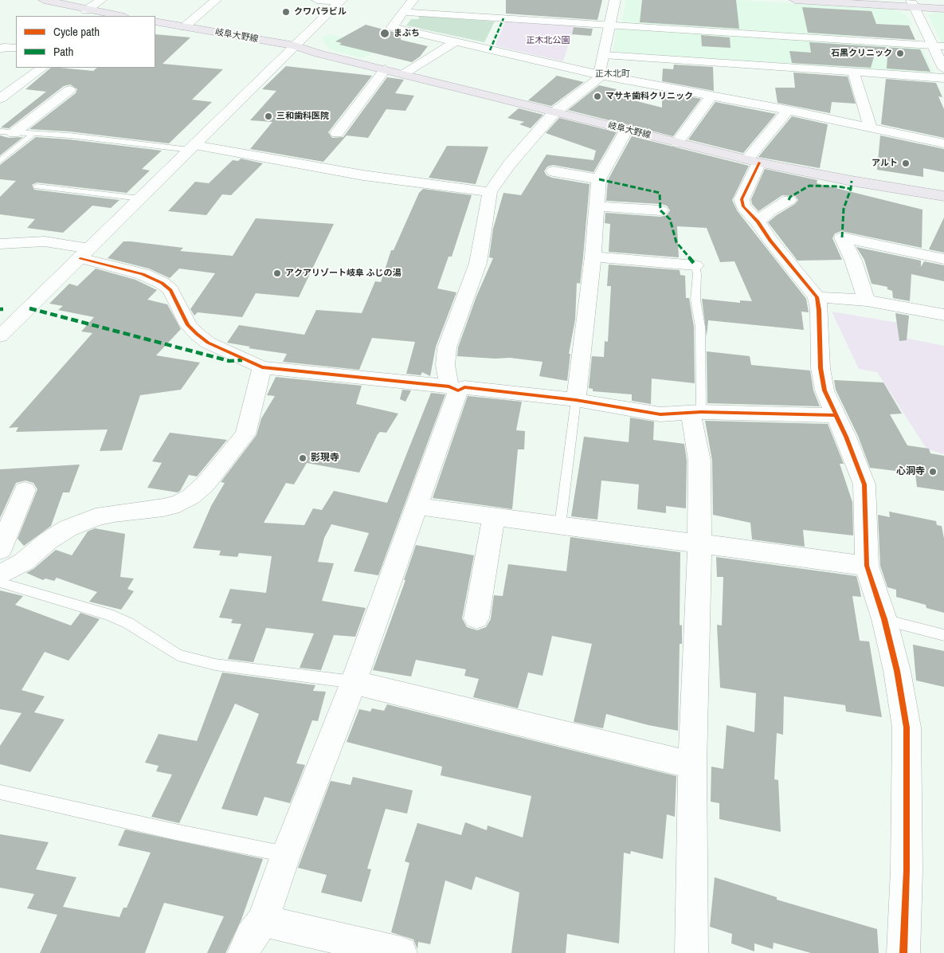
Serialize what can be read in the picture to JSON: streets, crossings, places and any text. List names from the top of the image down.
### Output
{
  "streets": {
    "main road": ["岐阜大野線"]
  },
  "districts": ["正木北町"],
  "parks": ["正木北公園"],
  "places": [
    "クワバラビル",
    "まぶち",
    "石黒クリニック",
    "マサキ歯科クリニック",
    "三和歯科医院",
    "アルト",
    "アクアリゾート岐阜 ふじの湯",
    "影現寺",
    "心洞寺"
  ],
  "legend": ["Cycle path", "Path"]
}
